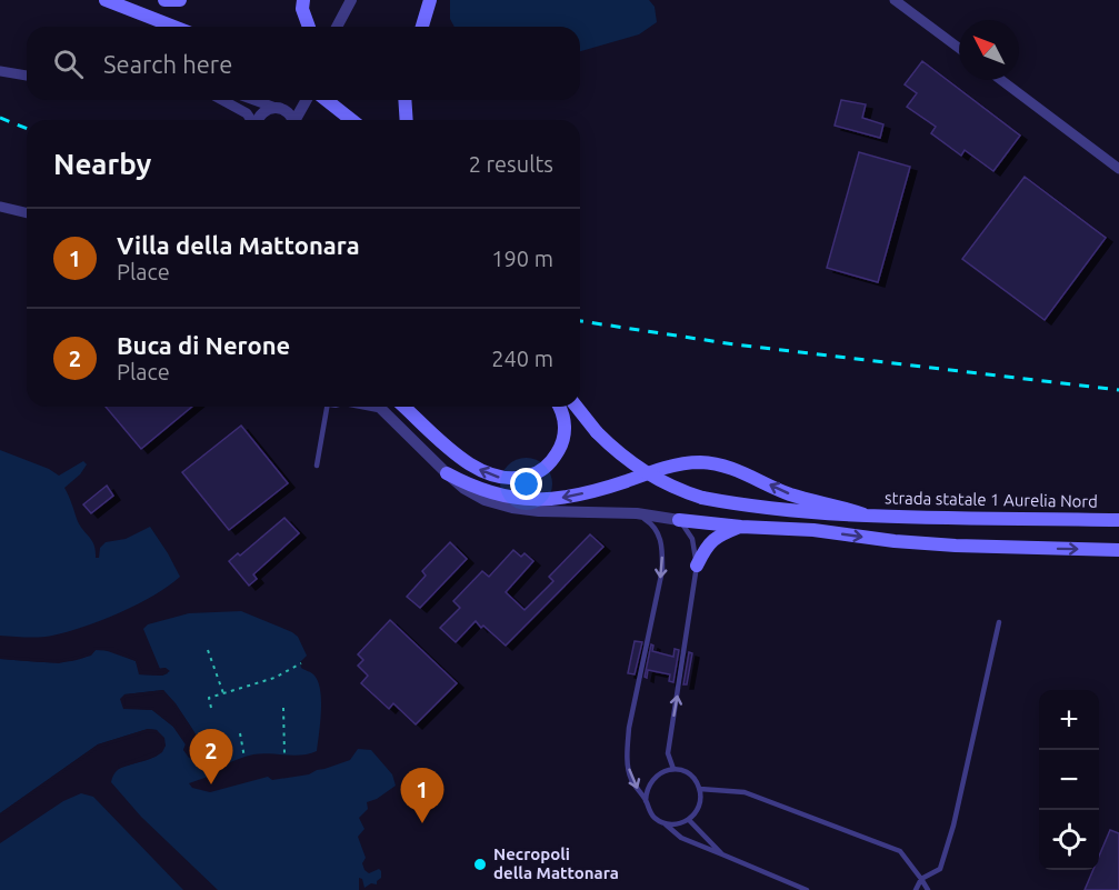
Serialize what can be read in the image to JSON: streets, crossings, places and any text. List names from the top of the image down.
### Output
{
  "streets": {
    "main road": ["strada statale 1 Aurelia Nord"]
  },
  "places": ["Necropoli della Mattonara"],
  "north": "top left",
  "page": {
    "search": "Search here",
    "heading": ["Nearby", "2 results"],
    "list": [
      {
        "mark": "1",
        "name": "Villa della Mattonara",
        "note": "Place",
        "value": "190 m"
      },
      {
        "mark": "2",
        "name": "Buca di Nerone",
        "note": "Place",
        "value": "240 m"
      }
    ],
    "map_buttons": ["+", "−"],
    "pins": ["2", "1"]
  }
}
